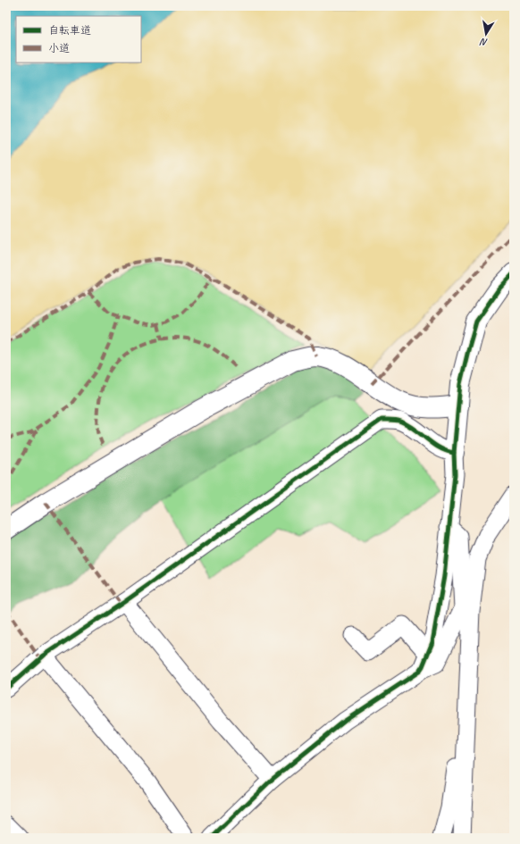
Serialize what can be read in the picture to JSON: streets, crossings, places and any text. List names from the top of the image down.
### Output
{
  "legend": ["自転車道", "小道"],
  "north": "bottom"
}
